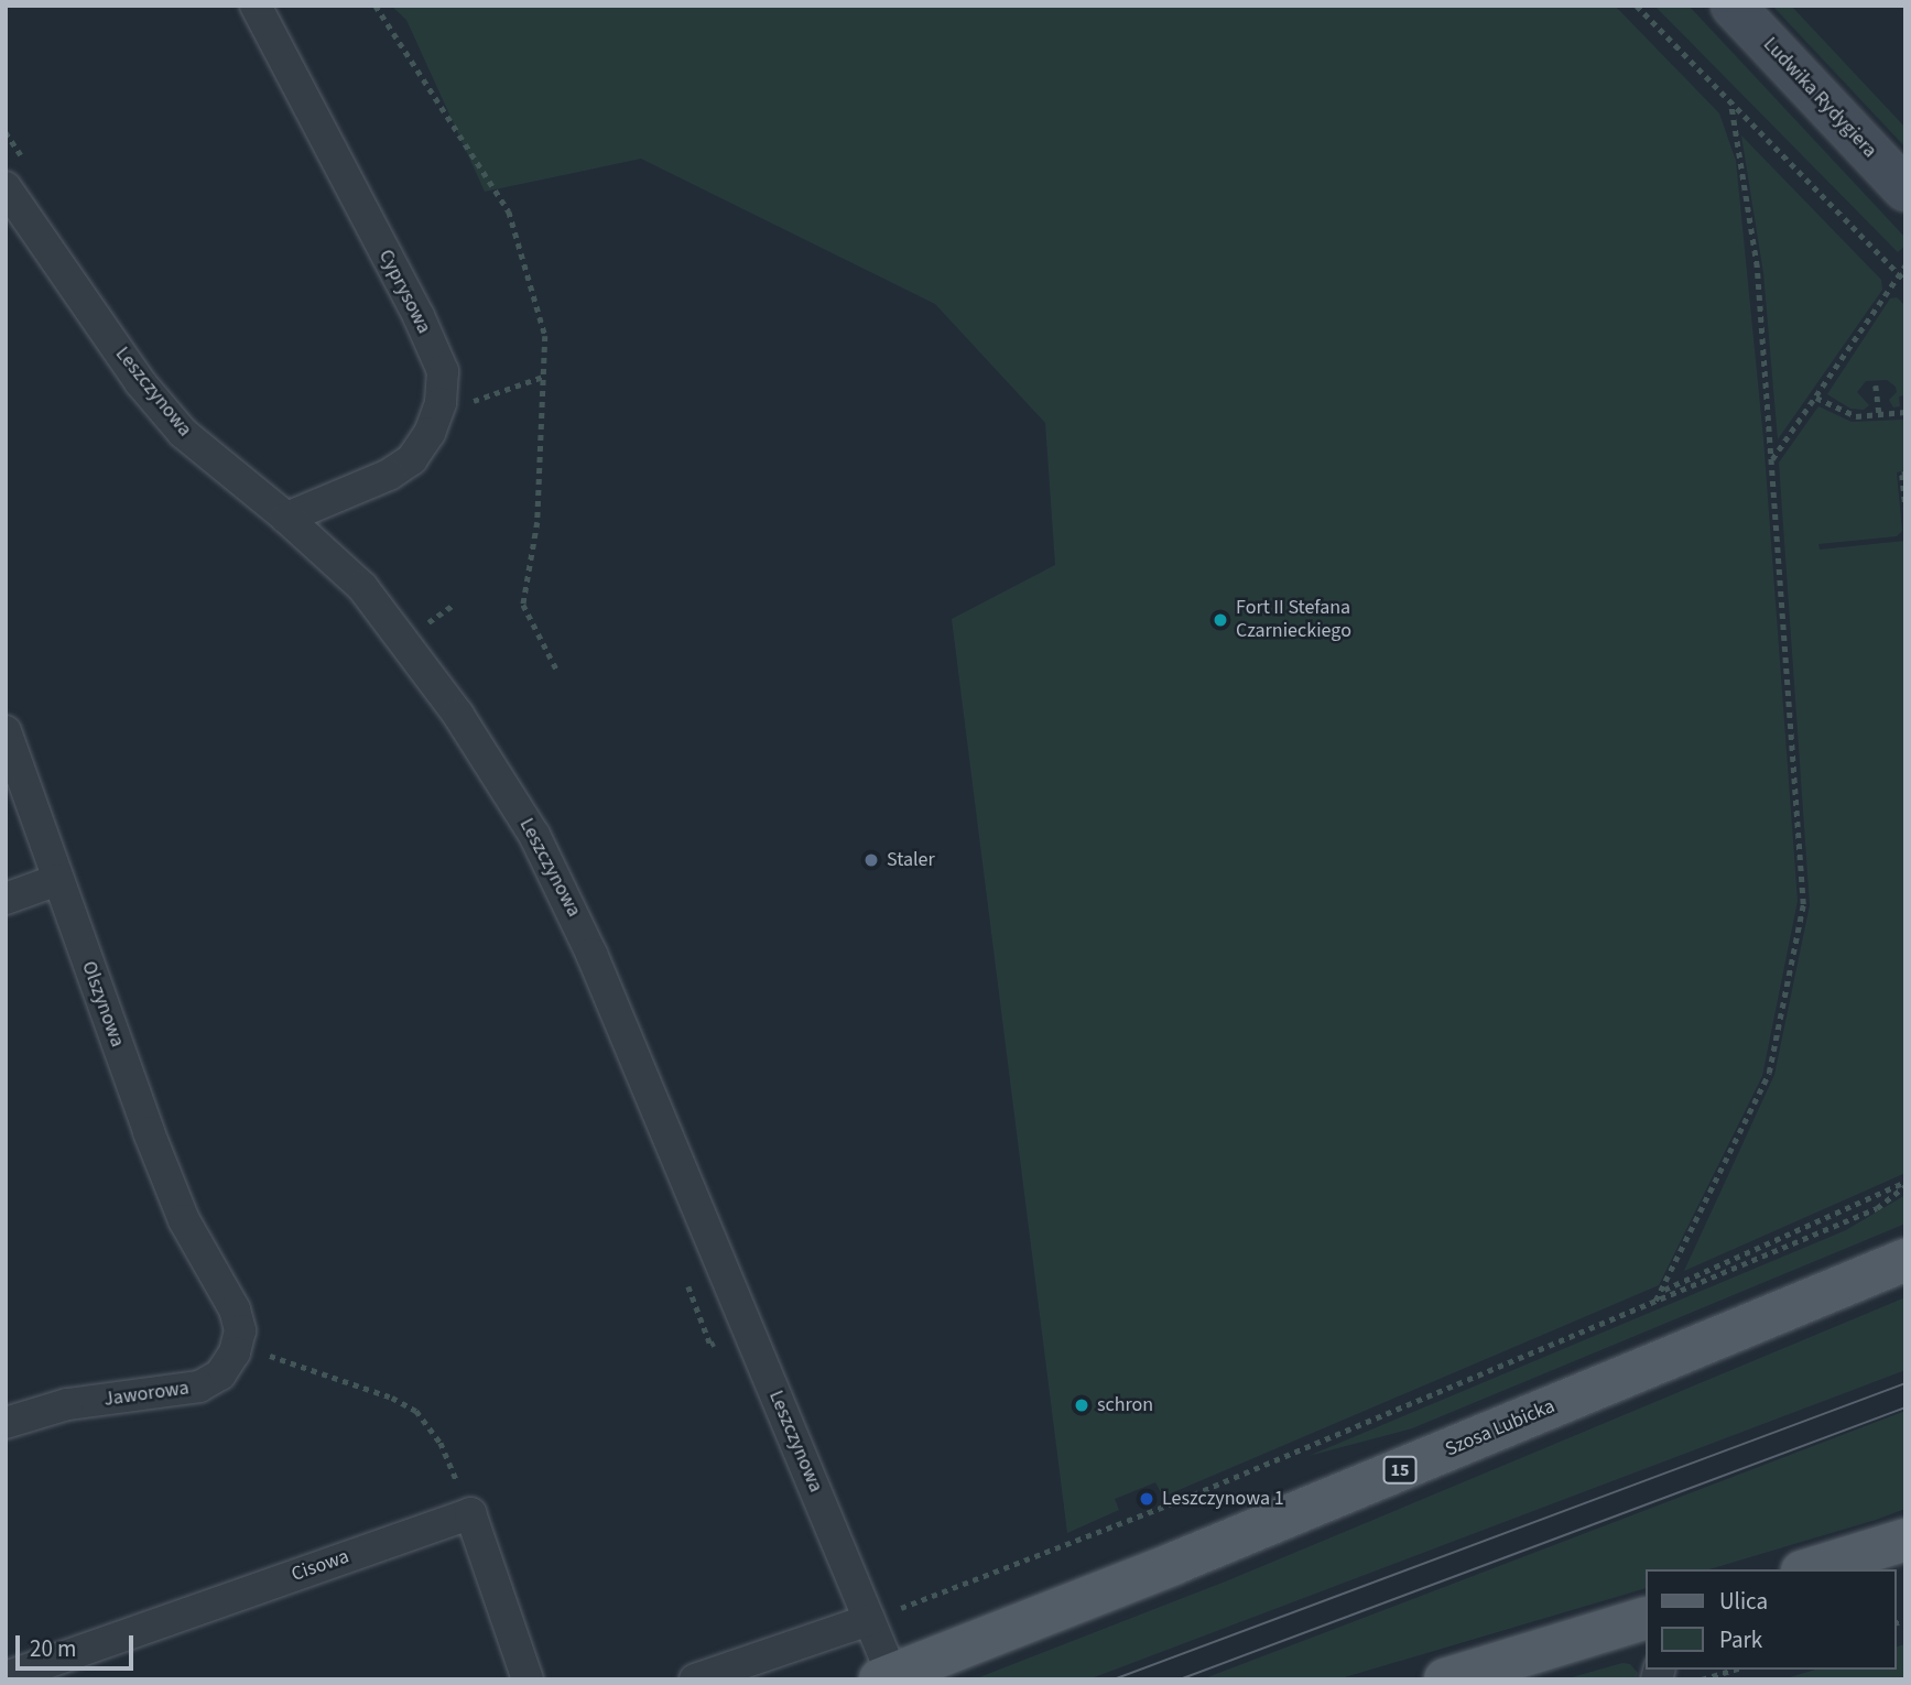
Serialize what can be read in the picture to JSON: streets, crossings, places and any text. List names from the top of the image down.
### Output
{
  "streets": {
    "main road": ["Szosa Lubicka", "15"],
    "street": [
      "Ludwika Rydygiera",
      "Cyprysowa",
      "Leszczynowa",
      "Olszynowa",
      "Jaworowa",
      "Cisowa"
    ]
  },
  "crossings": [
    ["Cyprysowa", "Leszczynowa"],
    ["Leszczynowa", "Szosa Lubicka"],
    ["Olszynowa", "Jaworowa"]
  ],
  "places": [
    "Fort II Stefana Czarnieckiego",
    "Staler",
    "schron",
    "Leszczynowa 1"
  ],
  "legend": ["Ulica", "Park"],
  "scale_bar": "20 m"
}
